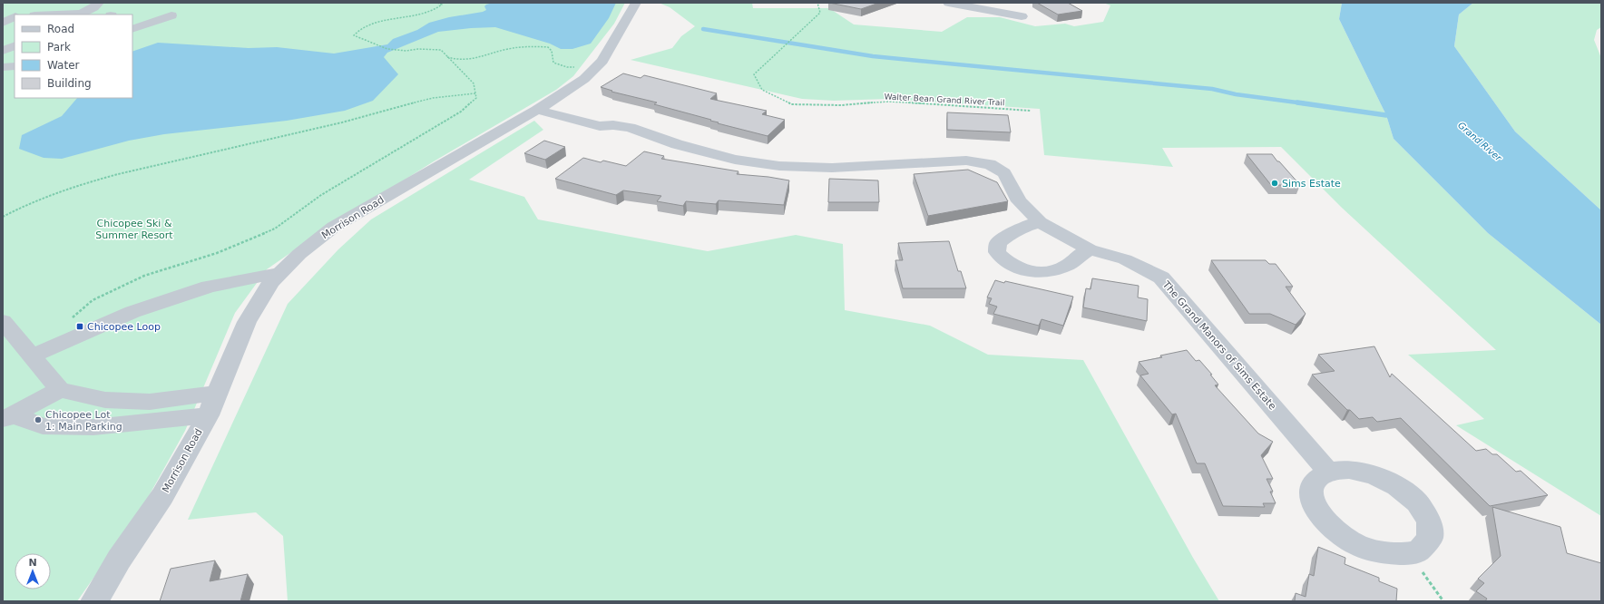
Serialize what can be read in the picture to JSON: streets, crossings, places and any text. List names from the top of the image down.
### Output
{
  "streets": {
    "street": ["Morrison Road", "The Grand Manors of Sims Estate"],
    "path": ["Walter Bean Grand River Trail"]
  },
  "crossings": [
    ["Morrison Road", "The Grand Manors of Sims Estate"]
  ],
  "water": ["Grand River"],
  "parks": ["Chicopee Ski & Summer Resort"],
  "places": {
    "other": ["Sims Estate", "Chicopee Lot 1: Main Parking"],
    "transit": ["Chicopee Loop"]
  },
  "legend": [
    "Road",
    "Park",
    "Water",
    "Building"
  ],
  "north": "top"
}
